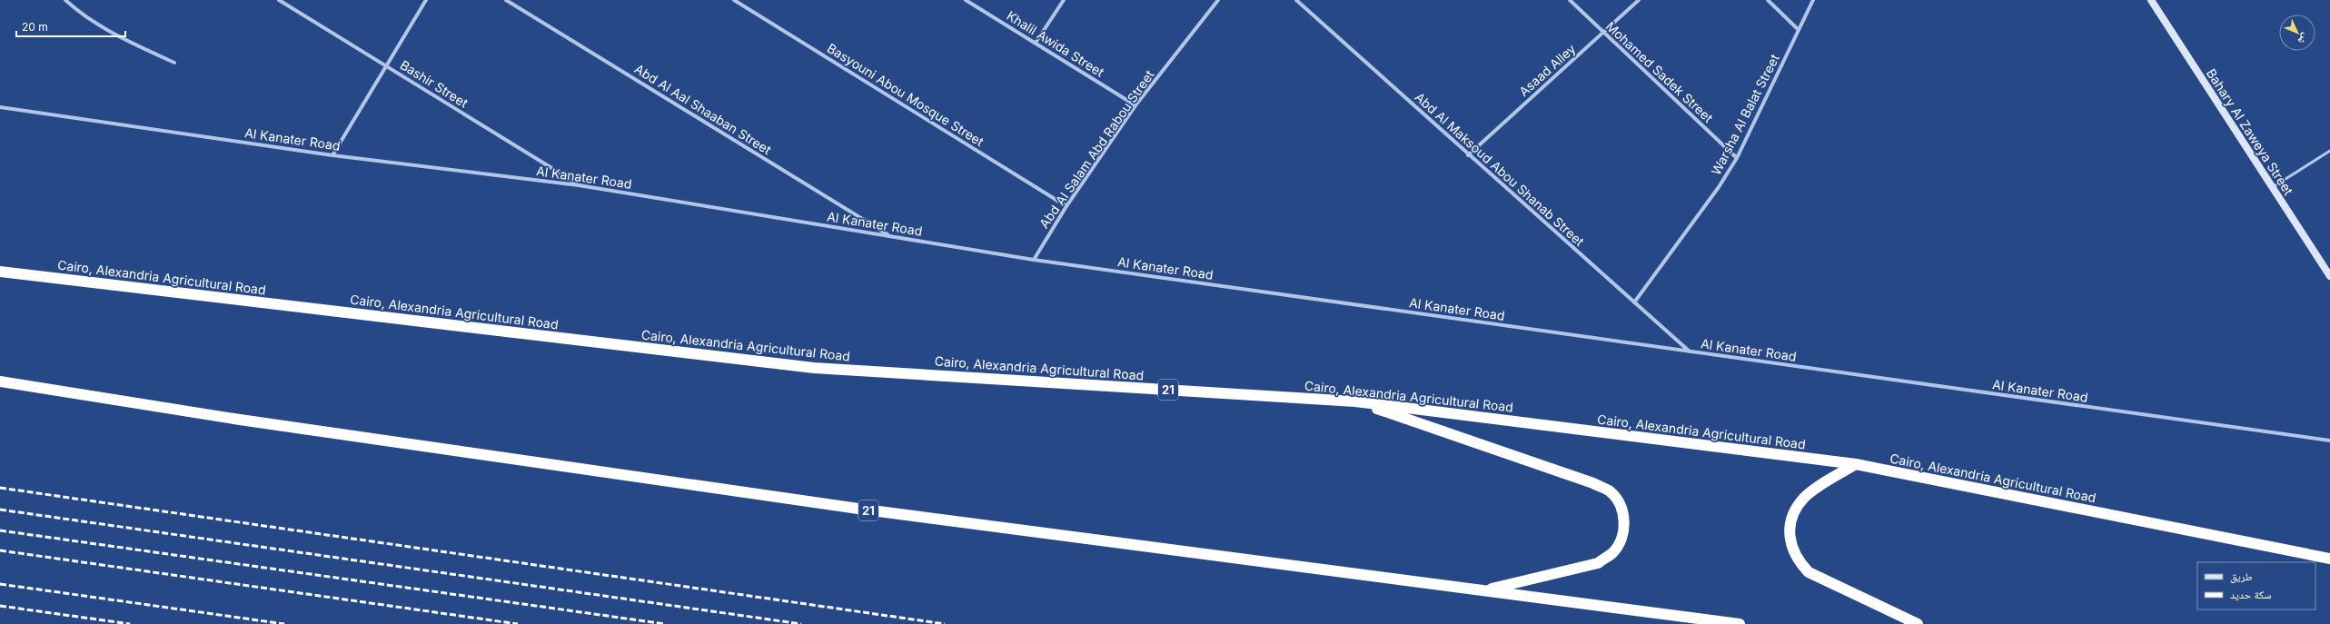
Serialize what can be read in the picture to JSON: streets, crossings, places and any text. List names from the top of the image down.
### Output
{
  "streets": {
    "highway": ["Cairo, Alexandria Agricultural Road", "21"],
    "street": [
      "Khalil Awida Street",
      "Asaad Alley",
      "Mohamed Sadek Street",
      "Bashir Street",
      "Basyouni Abou Mosque Street",
      "Abd Al Aal Shaaban Street",
      "Warsha Al Balat Street",
      "Bahary Al Zaweya Street",
      "Al Kanater Road",
      "Abd Al Salam Abd Rabou Street",
      "Abd Al Maksoud Abou Shanab Street"
    ]
  },
  "crossings": [
    ["Khalil Awida Street", "Abd Al Salam Abd Rabou Street"],
    ["Asaad Alley", "Mohamed Sadek Street"],
    ["Asaad Alley", "Abd Al Maksoud Abou Shanab Street"],
    ["Mohamed Sadek Street", "Warsha Al Balat Street"],
    ["Bashir Street", "Al Kanater Road"],
    ["Basyouni Abou Mosque Street", "Abd Al Salam Abd Rabou Street"],
    ["Abd Al Aal Shaaban Street", "Al Kanater Road"],
    ["Warsha Al Balat Street", "Abd Al Maksoud Abou Shanab Street"],
    ["Al Kanater Road", "Abd Al Salam Abd Rabou Street"],
    ["Al Kanater Road", "Abd Al Maksoud Abou Shanab Street"]
  ],
  "legend": ["طريق", "سكة حديد"],
  "scale_bar": "20 m",
  "north": "bottom right"
}
